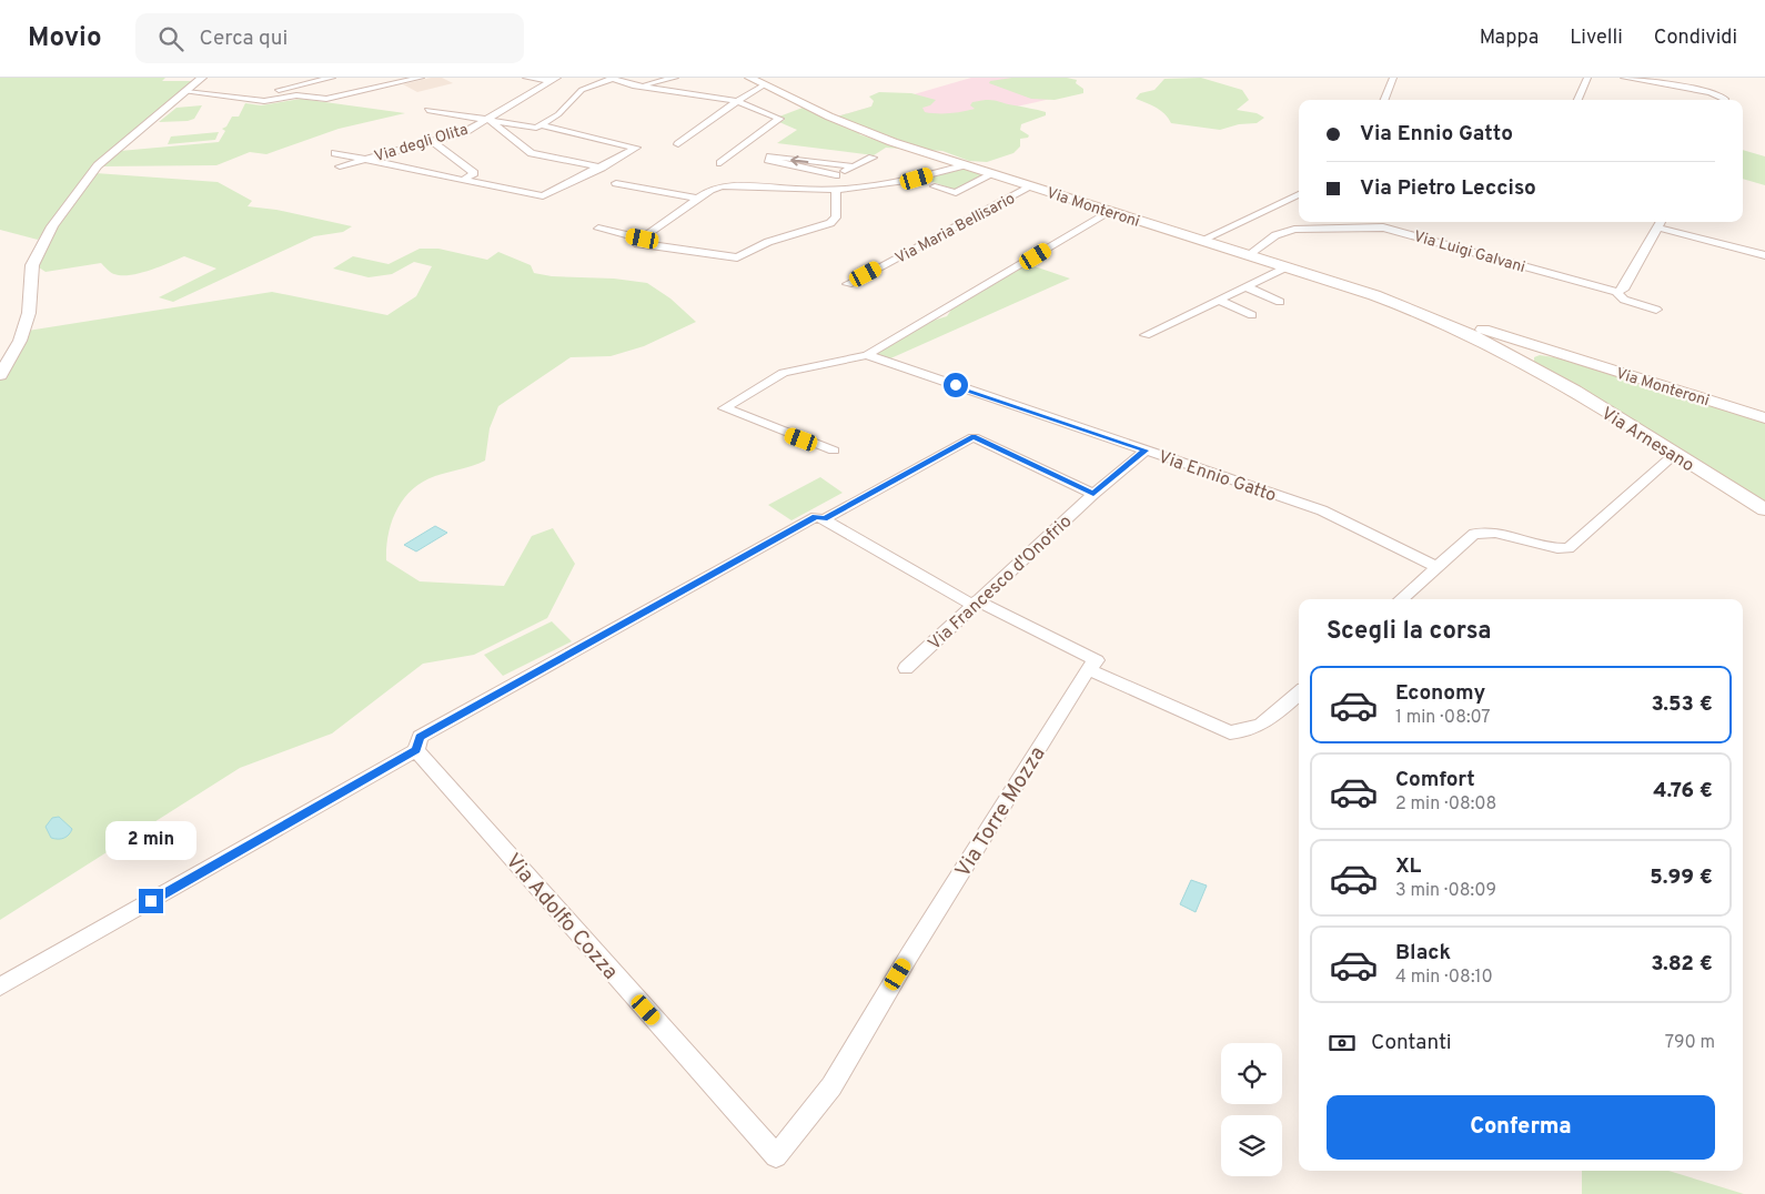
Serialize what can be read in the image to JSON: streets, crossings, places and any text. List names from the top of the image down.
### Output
{
  "streets": {
    "main road": ["Via Monteroni", "Via Arnesano"],
    "street": [
      "Via degli Olita",
      "Via Maria Bellisario",
      "Via Luigi Galvani",
      "Via Ennio Gatto",
      "Via Francesco d'Onofrio",
      "Via Torre Mozza",
      "Via Adolfo Cozza"
    ]
  },
  "crossings": [
    ["Via Monteroni", "Via Maria Bellisario"],
    ["Via Monteroni", "Via Luigi Galvani"],
    ["Via Monteroni", "Via Arnesano"],
    ["Via Ennio Gatto", "Via Francesco d'Onofrio"],
    ["Via Torre Mozza", "Via Adolfo Cozza"]
  ],
  "page": {
    "header": "Movio",
    "search": "Cerca qui",
    "nav": ["Mappa", "Livelli", "Condividi"],
    "banner": ["Via Ennio Gatto", "Via Pietro Lecciso"],
    "heading": "Scegli la corsa",
    "list": [
      {
        "name": "Economy",
        "note": "1 min · 08:07",
        "value": "3.53 €"
      },
      {
        "name": "Comfort",
        "note": "2 min · 08:08",
        "value": "4.76 €"
      },
      {
        "name": "XL",
        "note": "3 min · 08:09",
        "value": "5.99 €"
      },
      {
        "name": "Black",
        "note": "4 min · 08:10",
        "value": "3.82 €"
      }
    ],
    "bubble": "2 min",
    "pay": ["Contanti", "790 m"],
    "buttons": "Conferma"
  }
}
